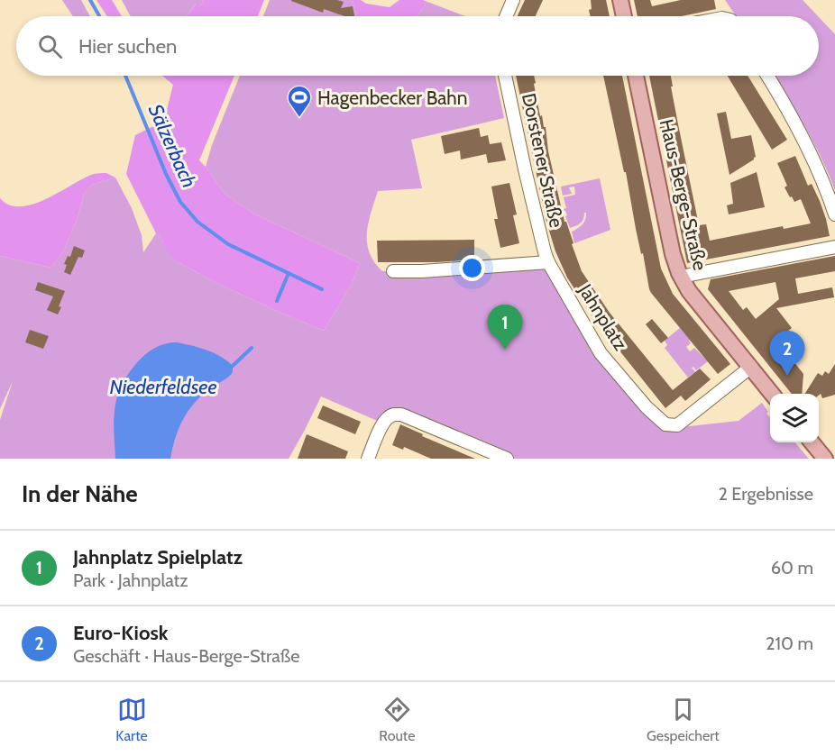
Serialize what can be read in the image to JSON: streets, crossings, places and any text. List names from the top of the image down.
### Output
{
  "streets": {
    "main road": ["Haus-Berge-Straße"],
    "street": ["Dorstener Straße", "Jahnplatz"]
  },
  "crossings": [
    ["Dorstener Straße", "Jahnplatz"],
    ["Haus-Berge-Straße", "Jahnplatz"]
  ],
  "water": ["Sälzerbach", "Niederfeldsee"],
  "places": {
    "sports": ["Hagenbecker Bahn"]
  },
  "page": {
    "search": "Hier suchen",
    "pins": ["1", "2"],
    "heading": ["In der Nähe", "2 Ergebnisse"],
    "list": [
      {
        "mark": "1",
        "name": "Jahnplatz Spielplatz",
        "note": "Park · Jahnplatz",
        "value": "60 m"
      },
      {
        "mark": "2",
        "name": "Euro-Kiosk",
        "note": "Geschäft · Haus-Berge-Straße",
        "value": "210 m"
      }
    ],
    "nav": ["Karte", "Route", "Gespeichert"]
  }
}
